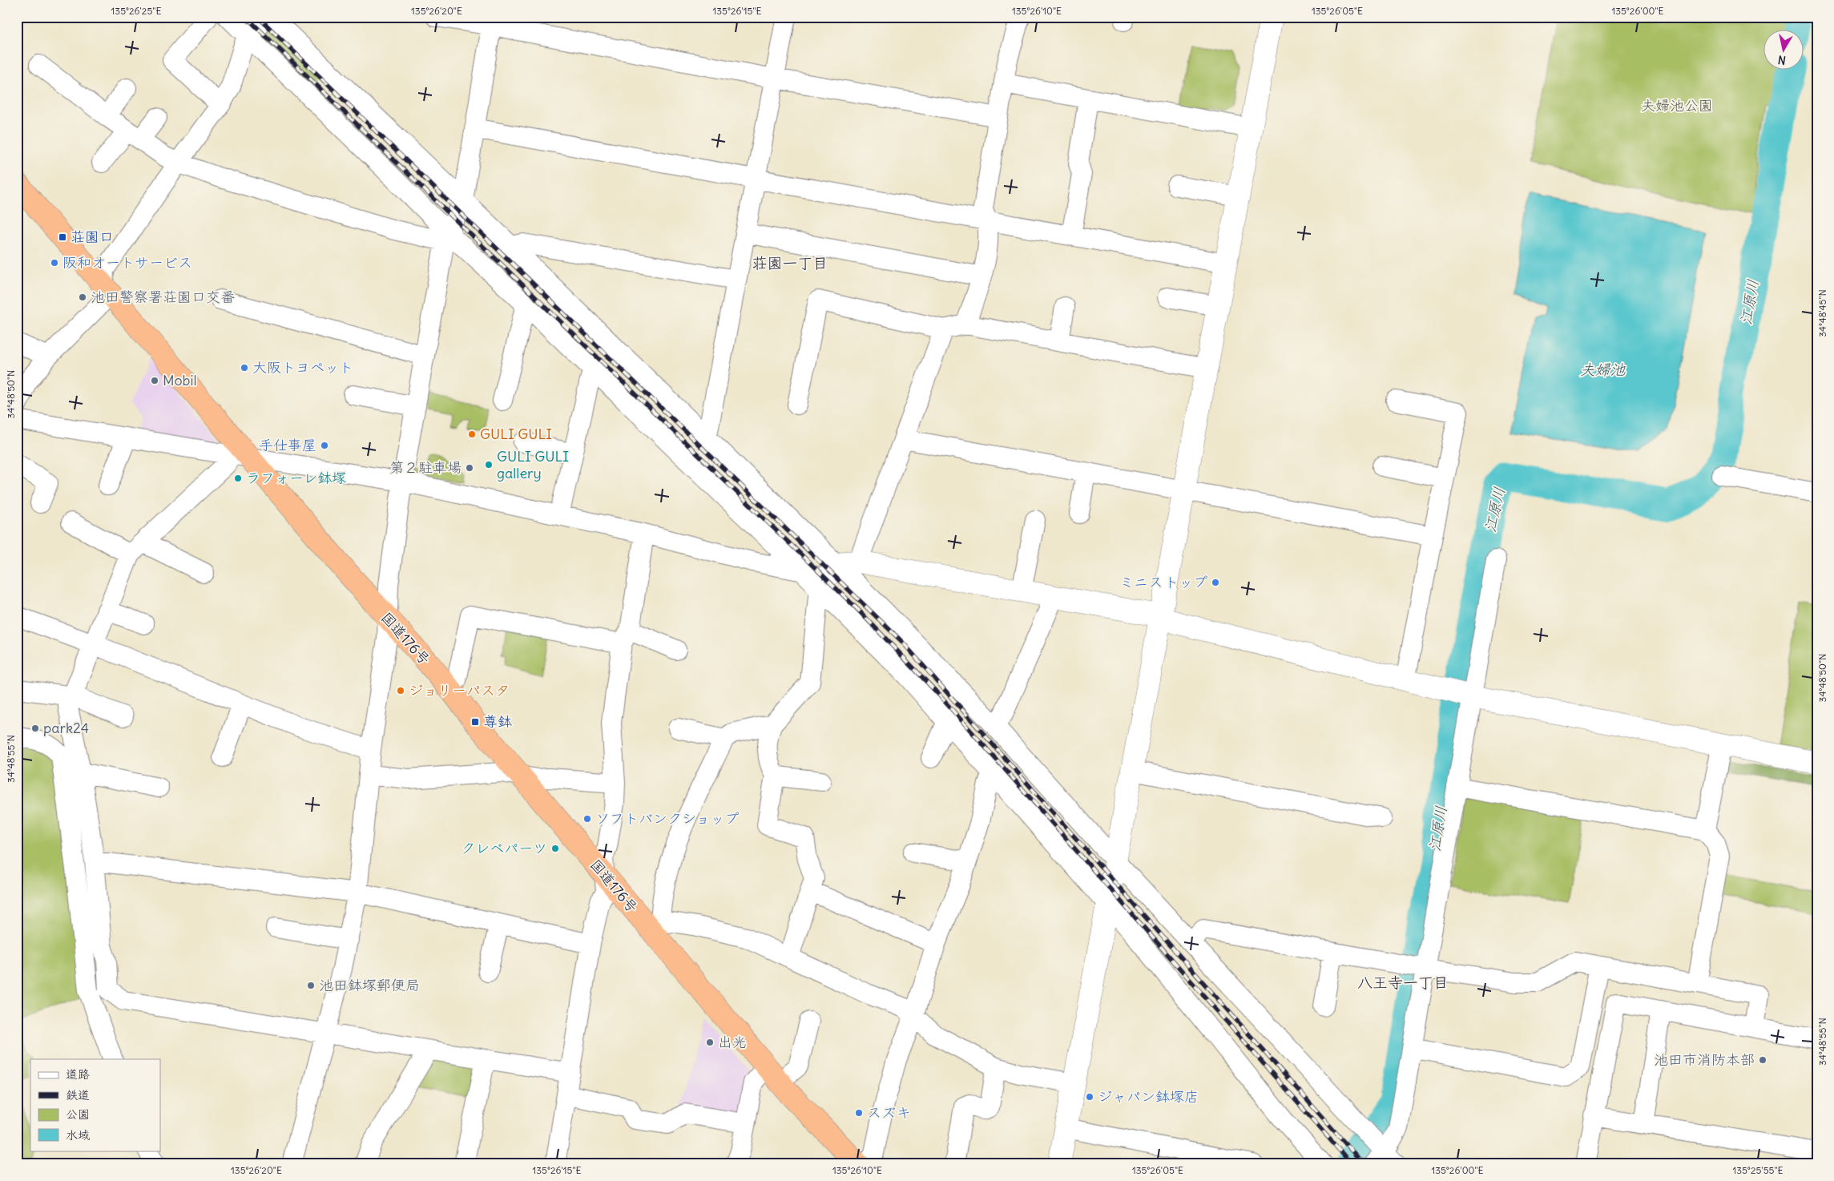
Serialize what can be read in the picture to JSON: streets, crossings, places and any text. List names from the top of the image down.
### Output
{
  "streets": {
    "highway": ["国道176号"]
  },
  "districts": ["荘園一丁目", "八王寺一丁目"],
  "water": ["江原川", "夫婦池"],
  "parks": ["夫婦池公園"],
  "places": {
    "transit": ["荘園口", "尊鉢"],
    "other": [
      "阪和オートサービス",
      "池田警察署荘園口交番",
      "大阪トヨペット",
      "Mobil",
      "GULI GULI",
      "手仕事屋",
      "GULI GULI gallery",
      "第２駐車場",
      "ラフォーレ鉢塚",
      "ミニストップ",
      "ジョリーパスタ",
      "park24",
      "ソフトバンクショップ",
      "クレベパーツ",
      "池田鉢塚郵便局",
      "出光",
      "池田市消防本部",
      "ジャパン鉢塚店",
      "スズキ"
    ]
  },
  "legend": [
    "道路",
    "鉄道",
    "公園",
    "水域"
  ],
  "north": "bottom",
  "coordinates": [
    "135°26'25\"E",
    "135°26'20\"E",
    "135°26'15\"E",
    "135°26'10\"E",
    "135°26'05\"E",
    "135°26'00\"E",
    "34°48'45\"N",
    "34°48'50\"N",
    "34°48'55\"N",
    "135°25'55\"E"
  ]
}
